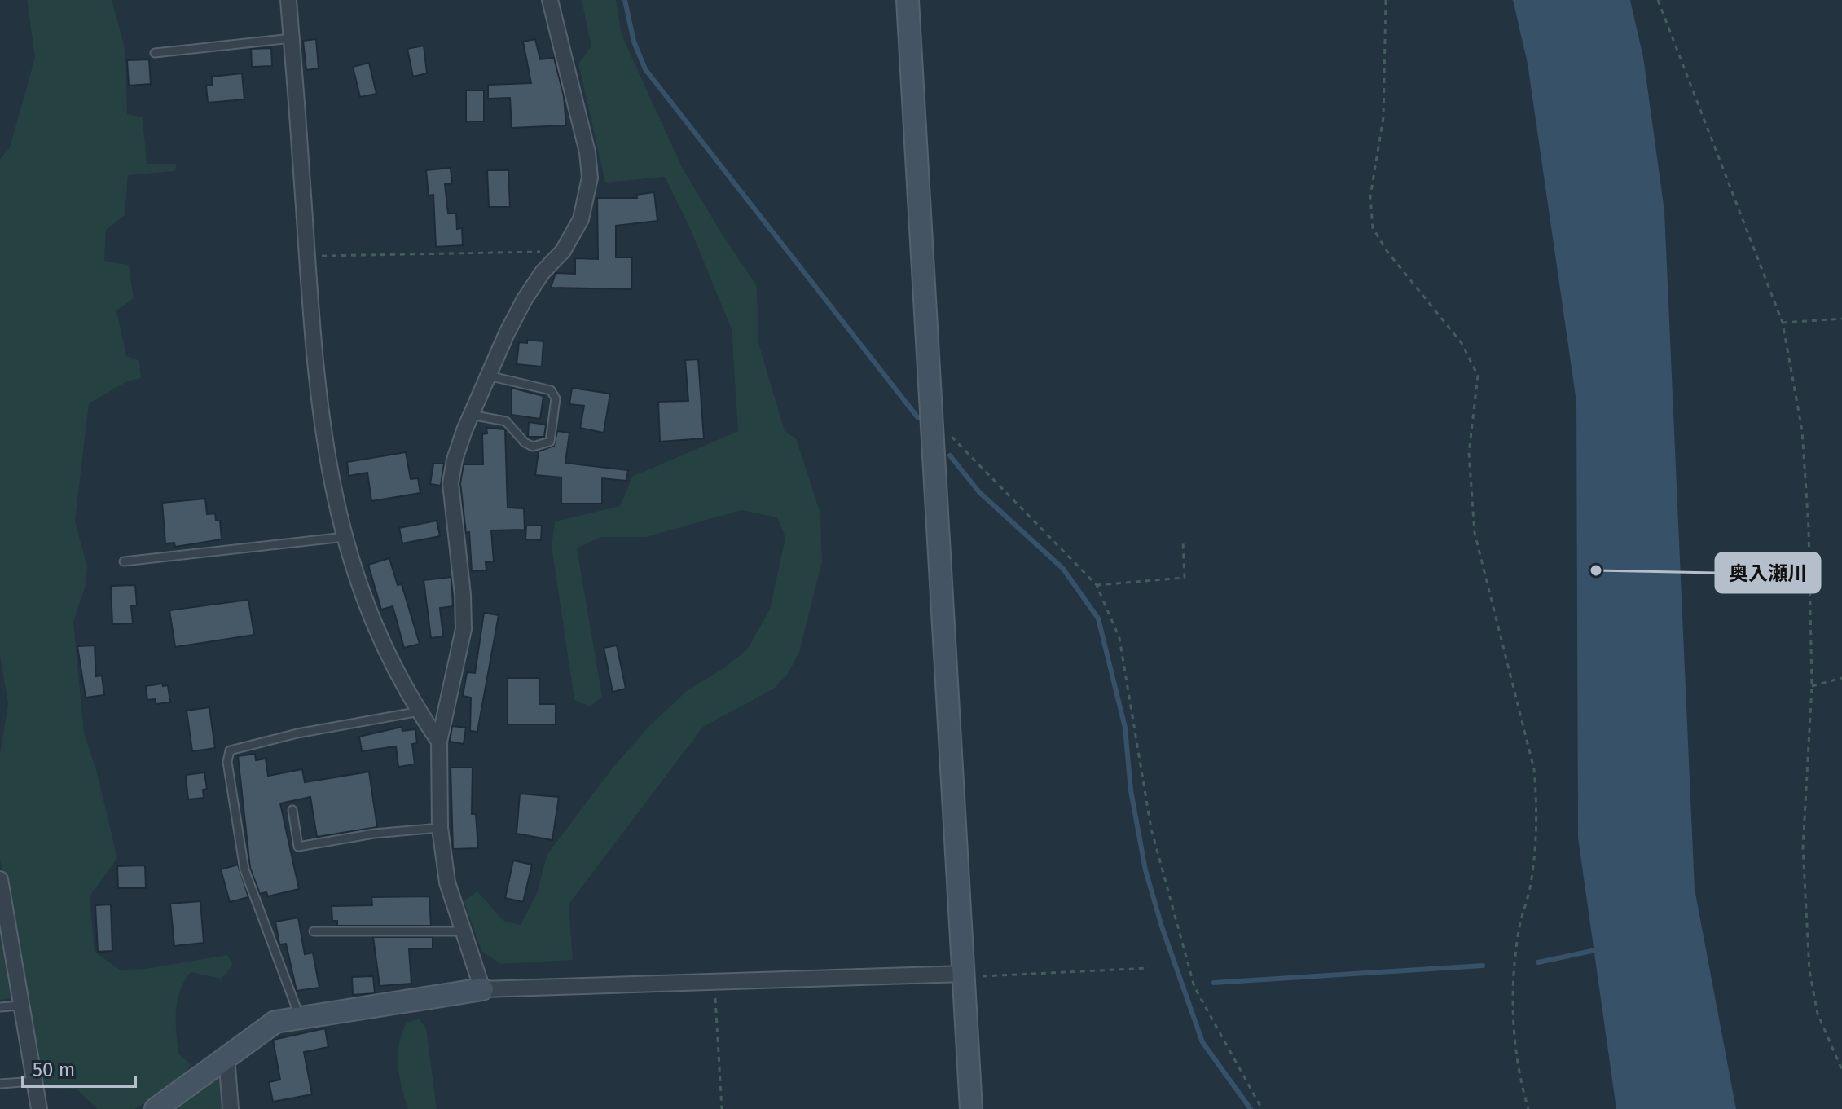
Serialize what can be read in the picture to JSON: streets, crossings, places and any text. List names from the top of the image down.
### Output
{
  "places": ["奥入瀬川"],
  "scale_bar": "50 m"
}
